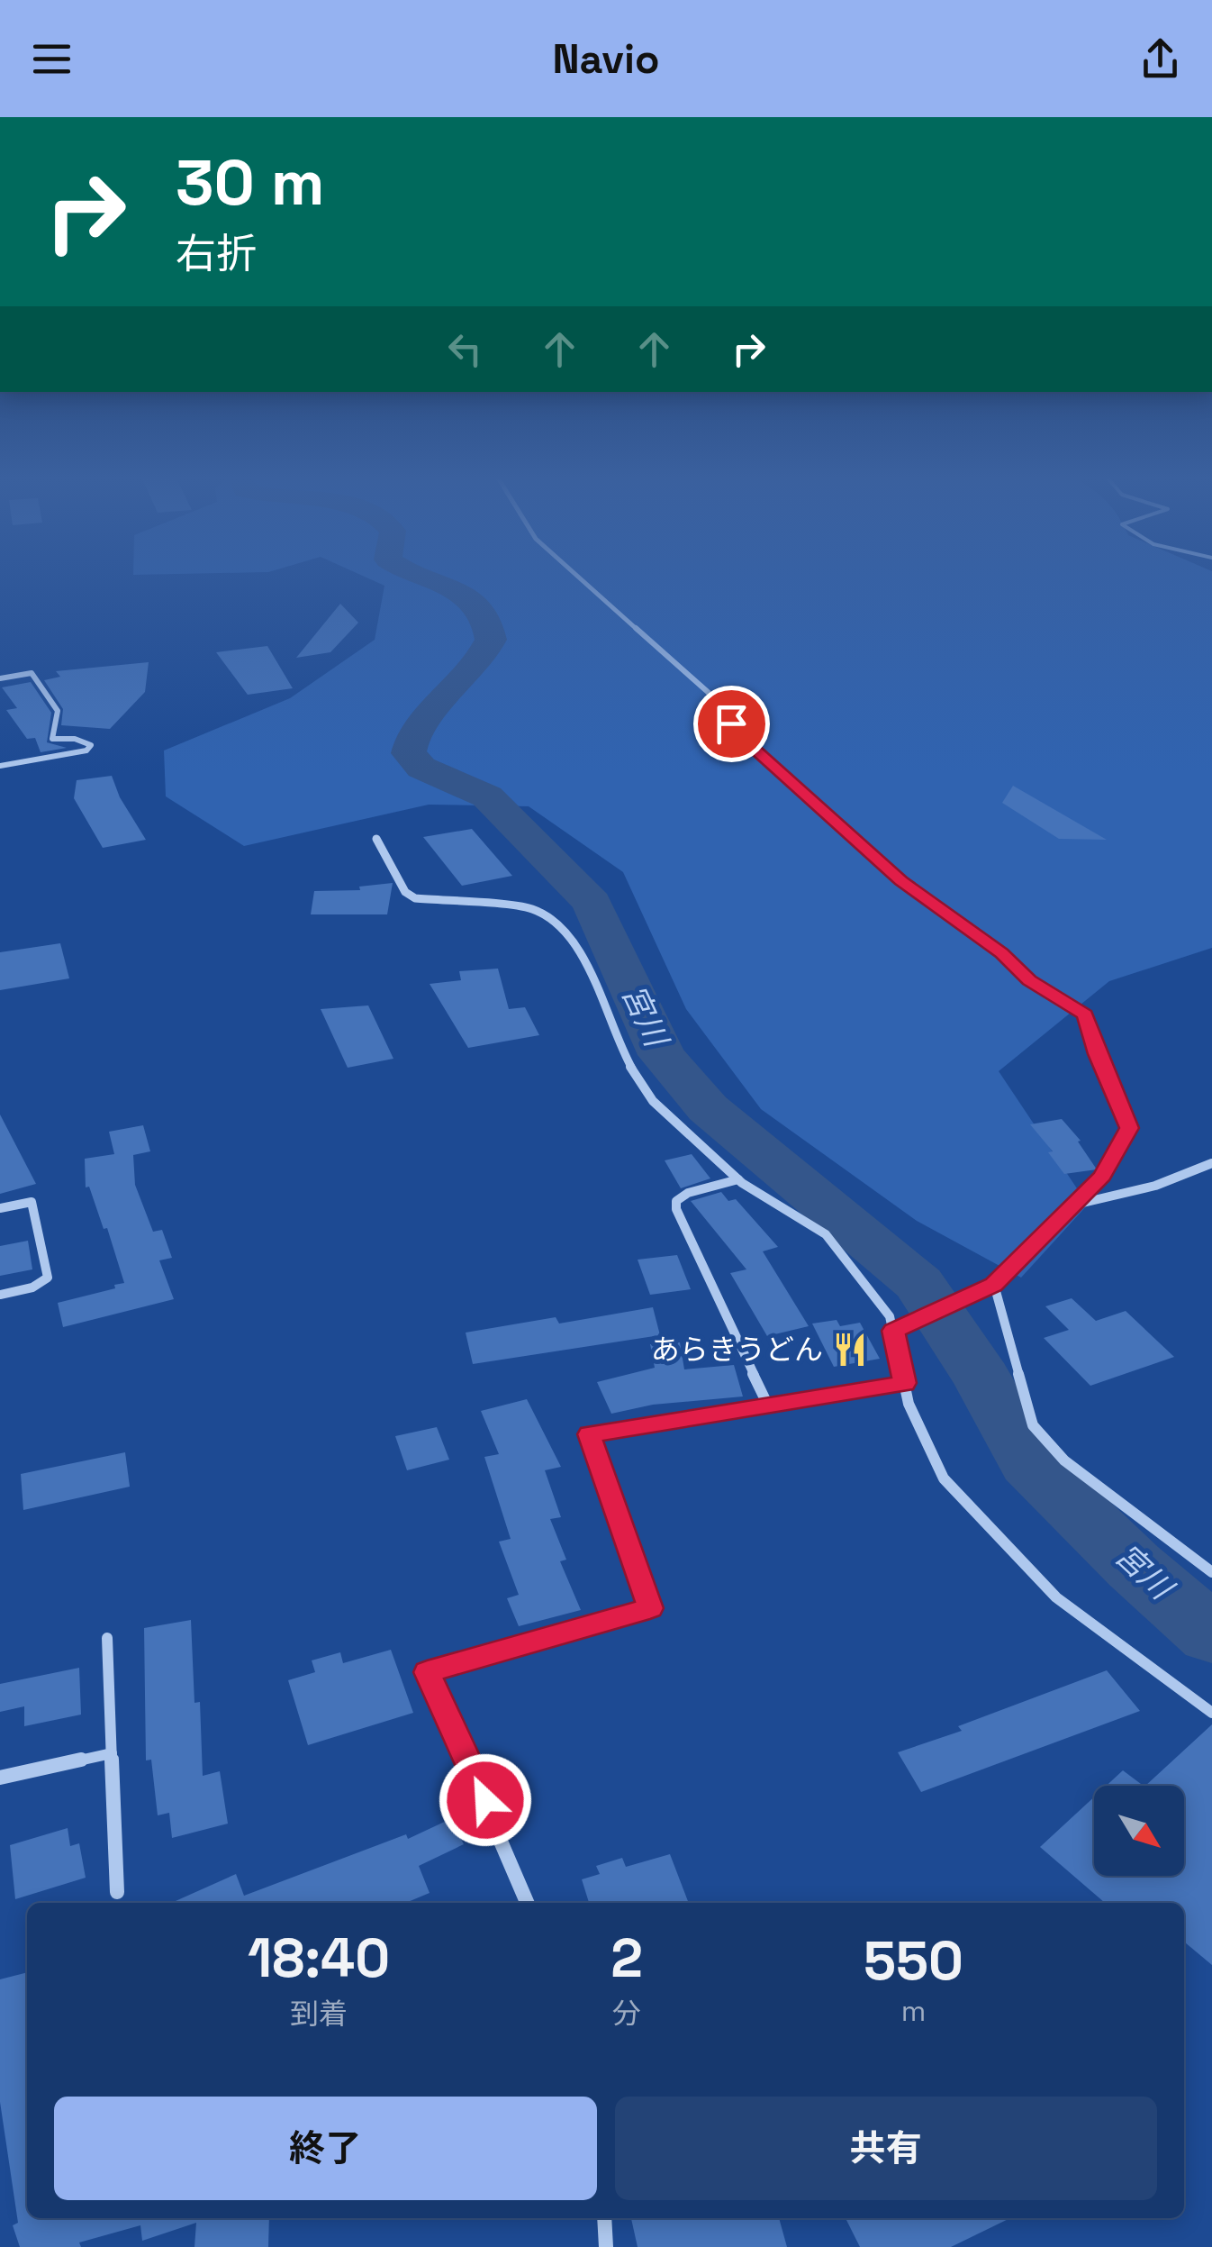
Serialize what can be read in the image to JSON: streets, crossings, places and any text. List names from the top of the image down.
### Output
{
  "water": ["宮川"],
  "places": {
    "restaurant": ["あらきうどん"]
  },
  "north": "bottom right",
  "page": {
    "header": "Navio",
    "turn": ["30 m", "右折"],
    "eta": [
      "18:40",
      "到着",
      "2",
      "分",
      "550",
      "m"
    ],
    "buttons": ["終了", "共有"]
  }
}
